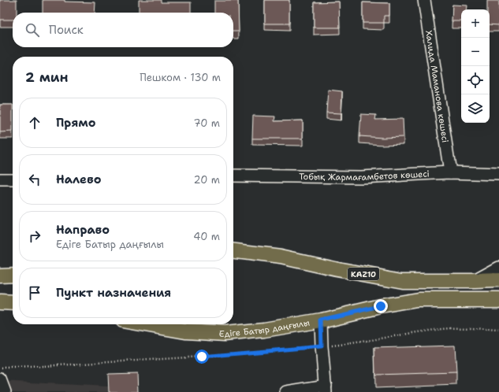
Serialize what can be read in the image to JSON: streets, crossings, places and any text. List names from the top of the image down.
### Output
{
  "streets": {
    "main road": ["KAZ10", "Едіге Батыр даңғылы"],
    "street": ["Халида Маманова көшесі", "Тобық Жармағамбетов көшесі"]
  },
  "crossings": [
    ["Халида Маманова көшесі", "Тобық Жармағамбетов көшесі"]
  ],
  "page": {
    "map_buttons": ["+", "−"],
    "search": "Поиск",
    "heading": ["2 мин", "Пешком · 130 m"],
    "list": [
      ["Прямо", "70 m"],
      ["Налево", "20 m"],
      ["Направо", "Едіге Батыр даңғылы", "40 m"],
      "Пункт назначения"
    ]
  }
}
